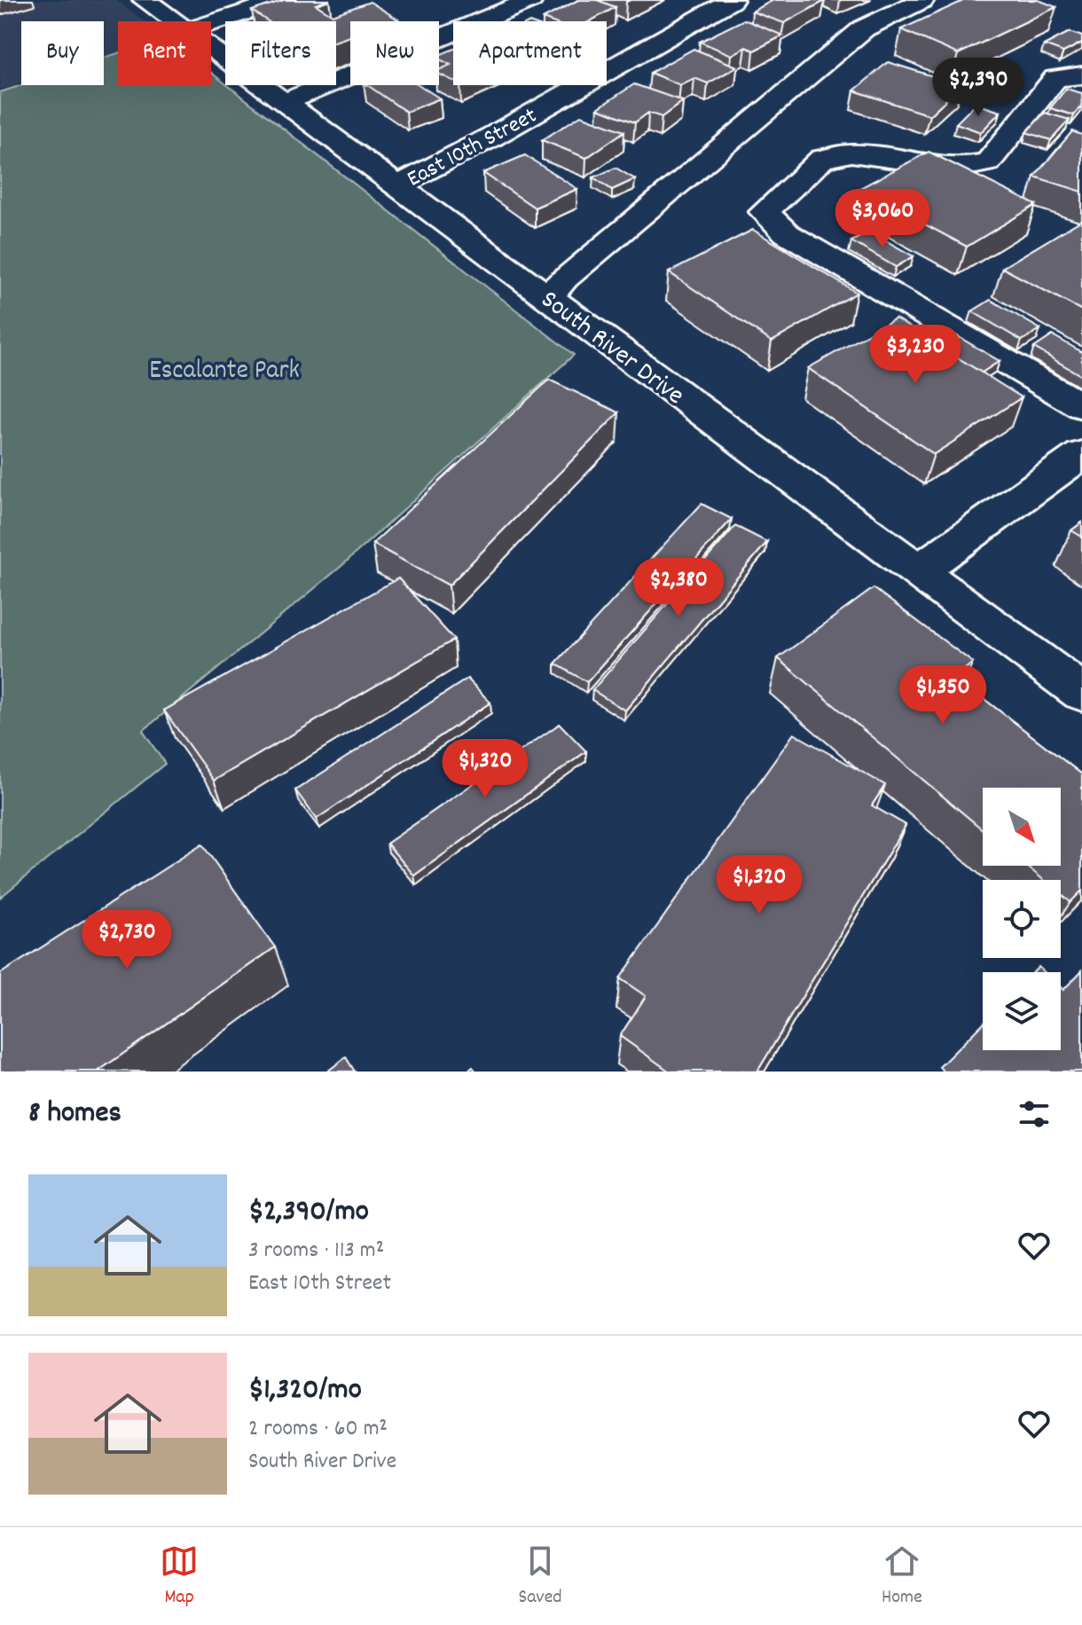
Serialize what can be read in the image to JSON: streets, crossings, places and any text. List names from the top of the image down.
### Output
{
  "streets": {
    "street": ["East 10th Street", "South River Drive"]
  },
  "crossings": [
    ["East 10th Street", "South River Drive"]
  ],
  "parks": ["Escalante Park"],
  "north": "bottom right",
  "page": {
    "chip": [
      "Buy",
      "Rent",
      "Filters",
      "New",
      "Apartment"
    ],
    "price": [
      "$2,390",
      "$3,060",
      "$3,230",
      "$2,380",
      "$1,350",
      "$1,320",
      "$1,320",
      "$2,730"
    ],
    "heading": "8 homes",
    "list": [
      {
        "name": "$2,390/mo",
        "note": "3 rooms · 113 m² · East 10th Street"
      },
      {
        "name": "$1,320/mo",
        "note": "2 rooms · 60 m² · South River Drive"
      }
    ],
    "tabs": ["Map", "Saved", "Home"]
  }
}
